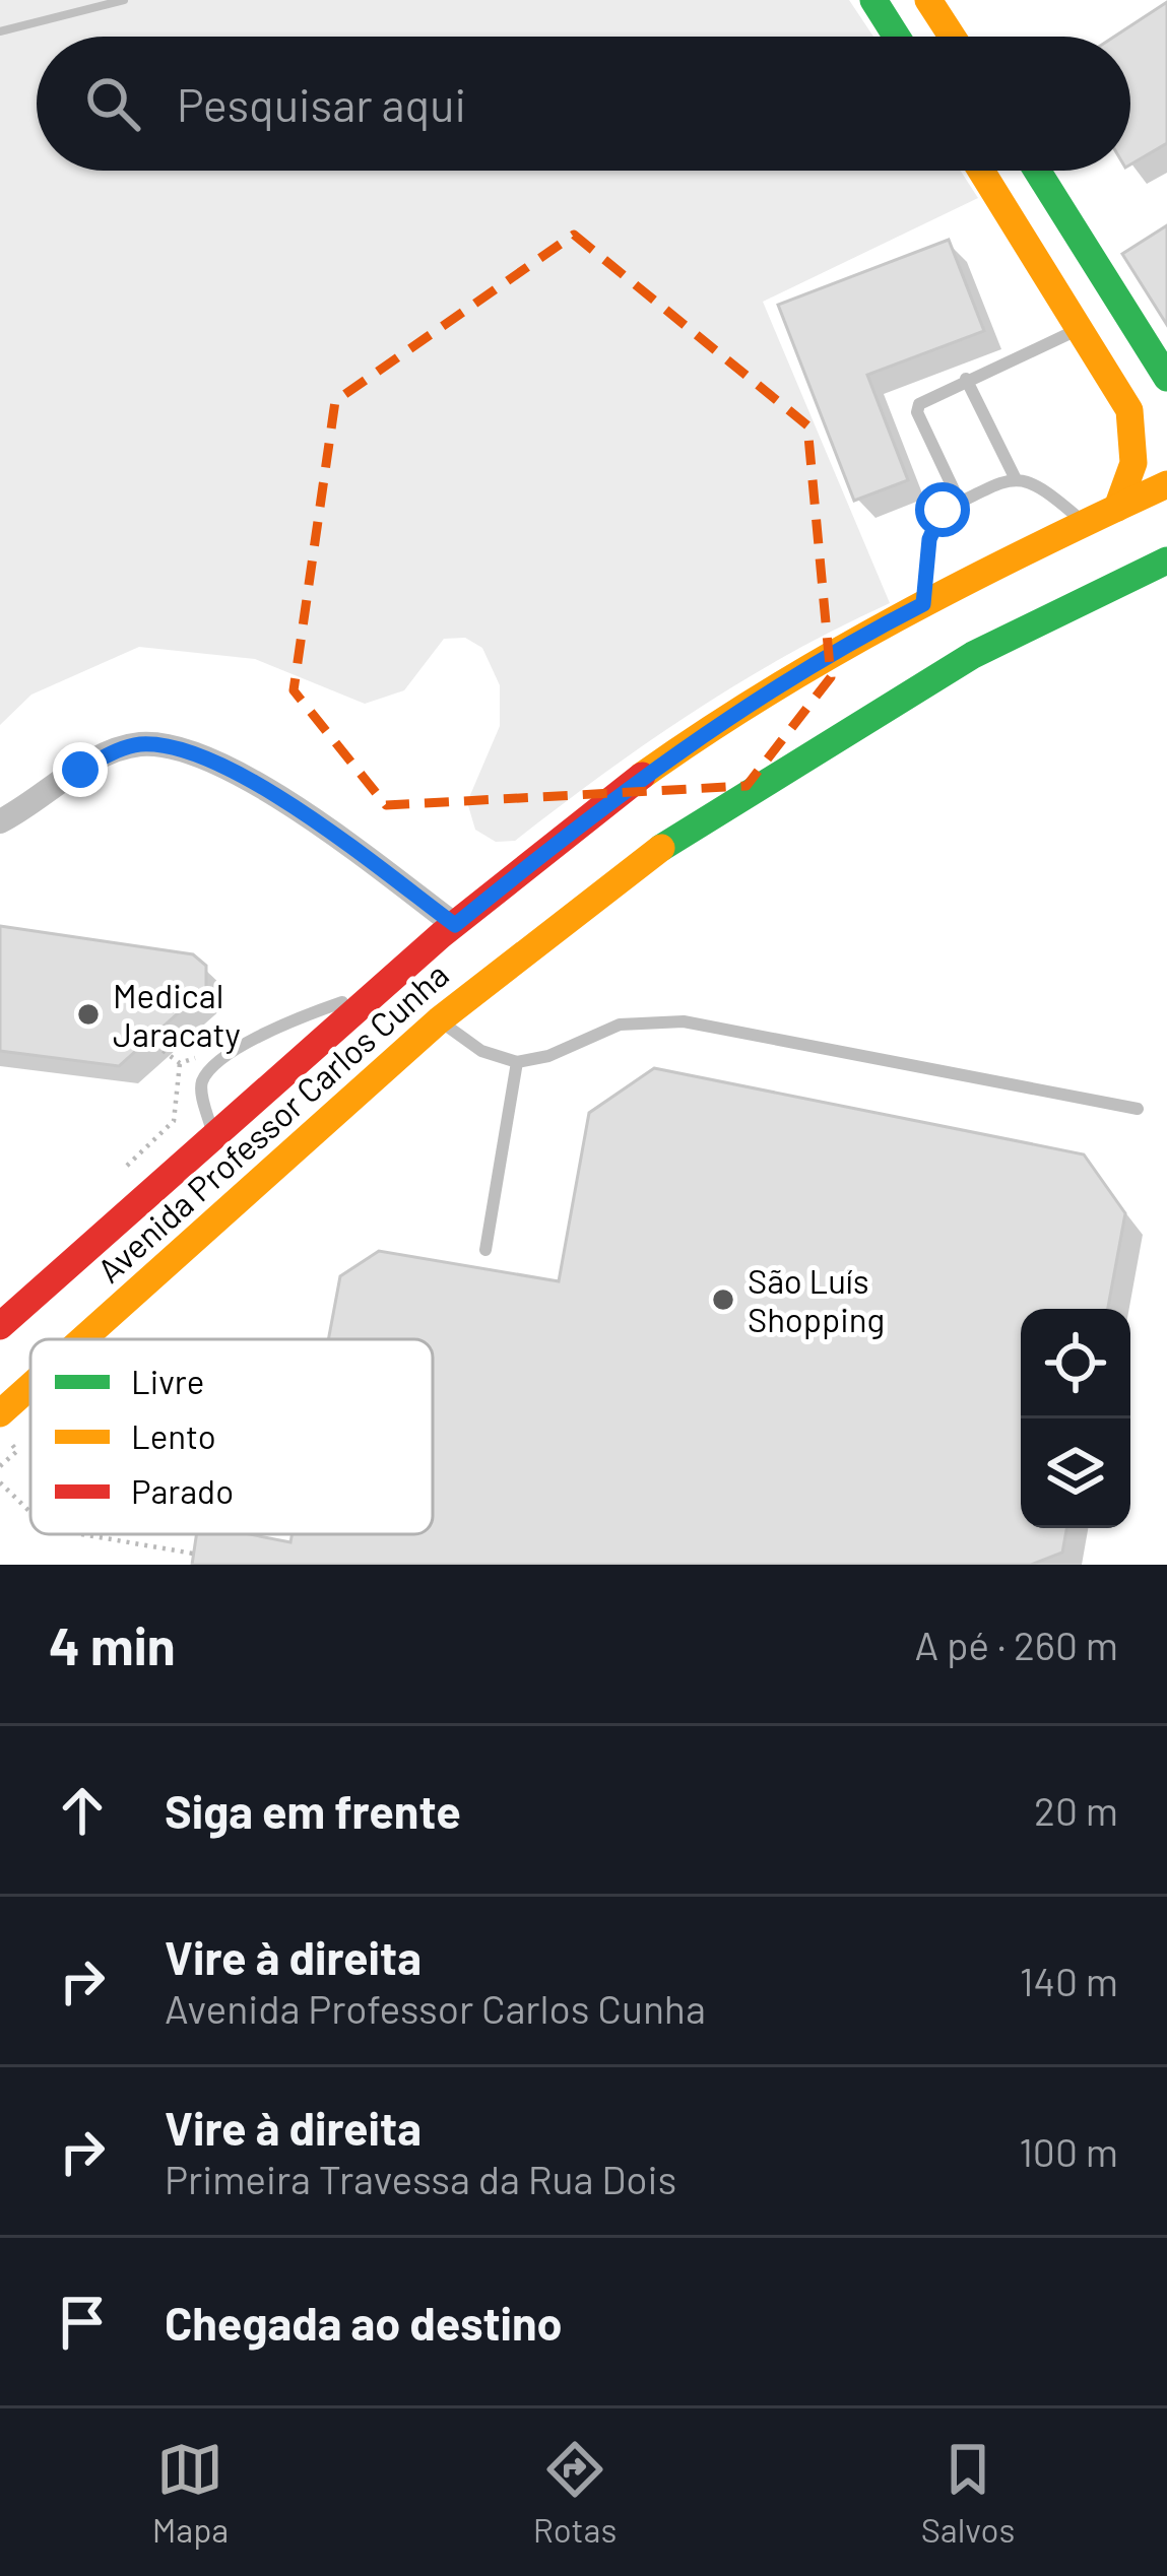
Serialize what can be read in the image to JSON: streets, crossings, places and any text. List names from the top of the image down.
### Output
{
  "streets": {
    "main road": ["Avenida Professor Carlos Cunha"]
  },
  "places": ["Medical Jaracaty", "São Luís Shopping"],
  "legend": ["Livre", "Lento", "Parado"],
  "page": {
    "search": "Pesquisar aqui",
    "heading": ["4 min", "A pé · 260 m"],
    "list": [
      ["Siga em frente", "20 m"],
      ["Vire à direita", "Avenida Professor Carlos Cunha", "140 m"],
      ["Vire à direita", "Primeira Travessa da Rua Dois", "100 m"],
      "Chegada ao destino"
    ],
    "nav": ["Mapa", "Rotas", "Salvos"]
  }
}
